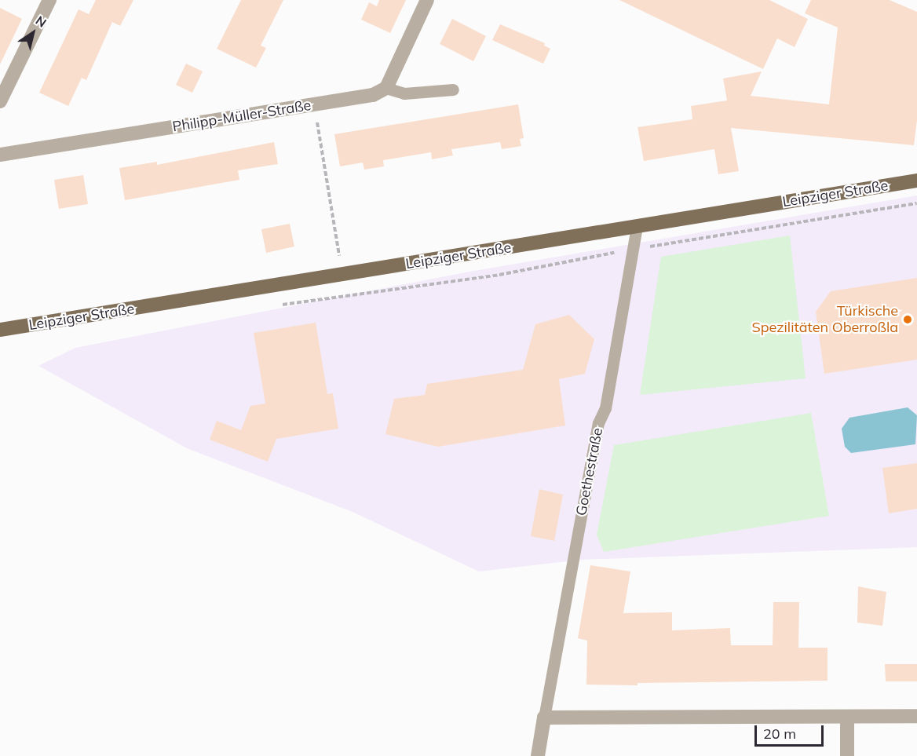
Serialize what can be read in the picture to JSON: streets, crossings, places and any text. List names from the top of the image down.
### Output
{
  "streets": {
    "main road": ["Leipziger Straße"],
    "street": ["Philipp-Müller-Straße", "Goethestraße"]
  },
  "crossings": [
    ["Leipziger Straße", "Goethestraße"]
  ],
  "places": ["Türkische Spezilitäten Oberroßla"],
  "scale_bar": "20 m",
  "north": "top right"
}
